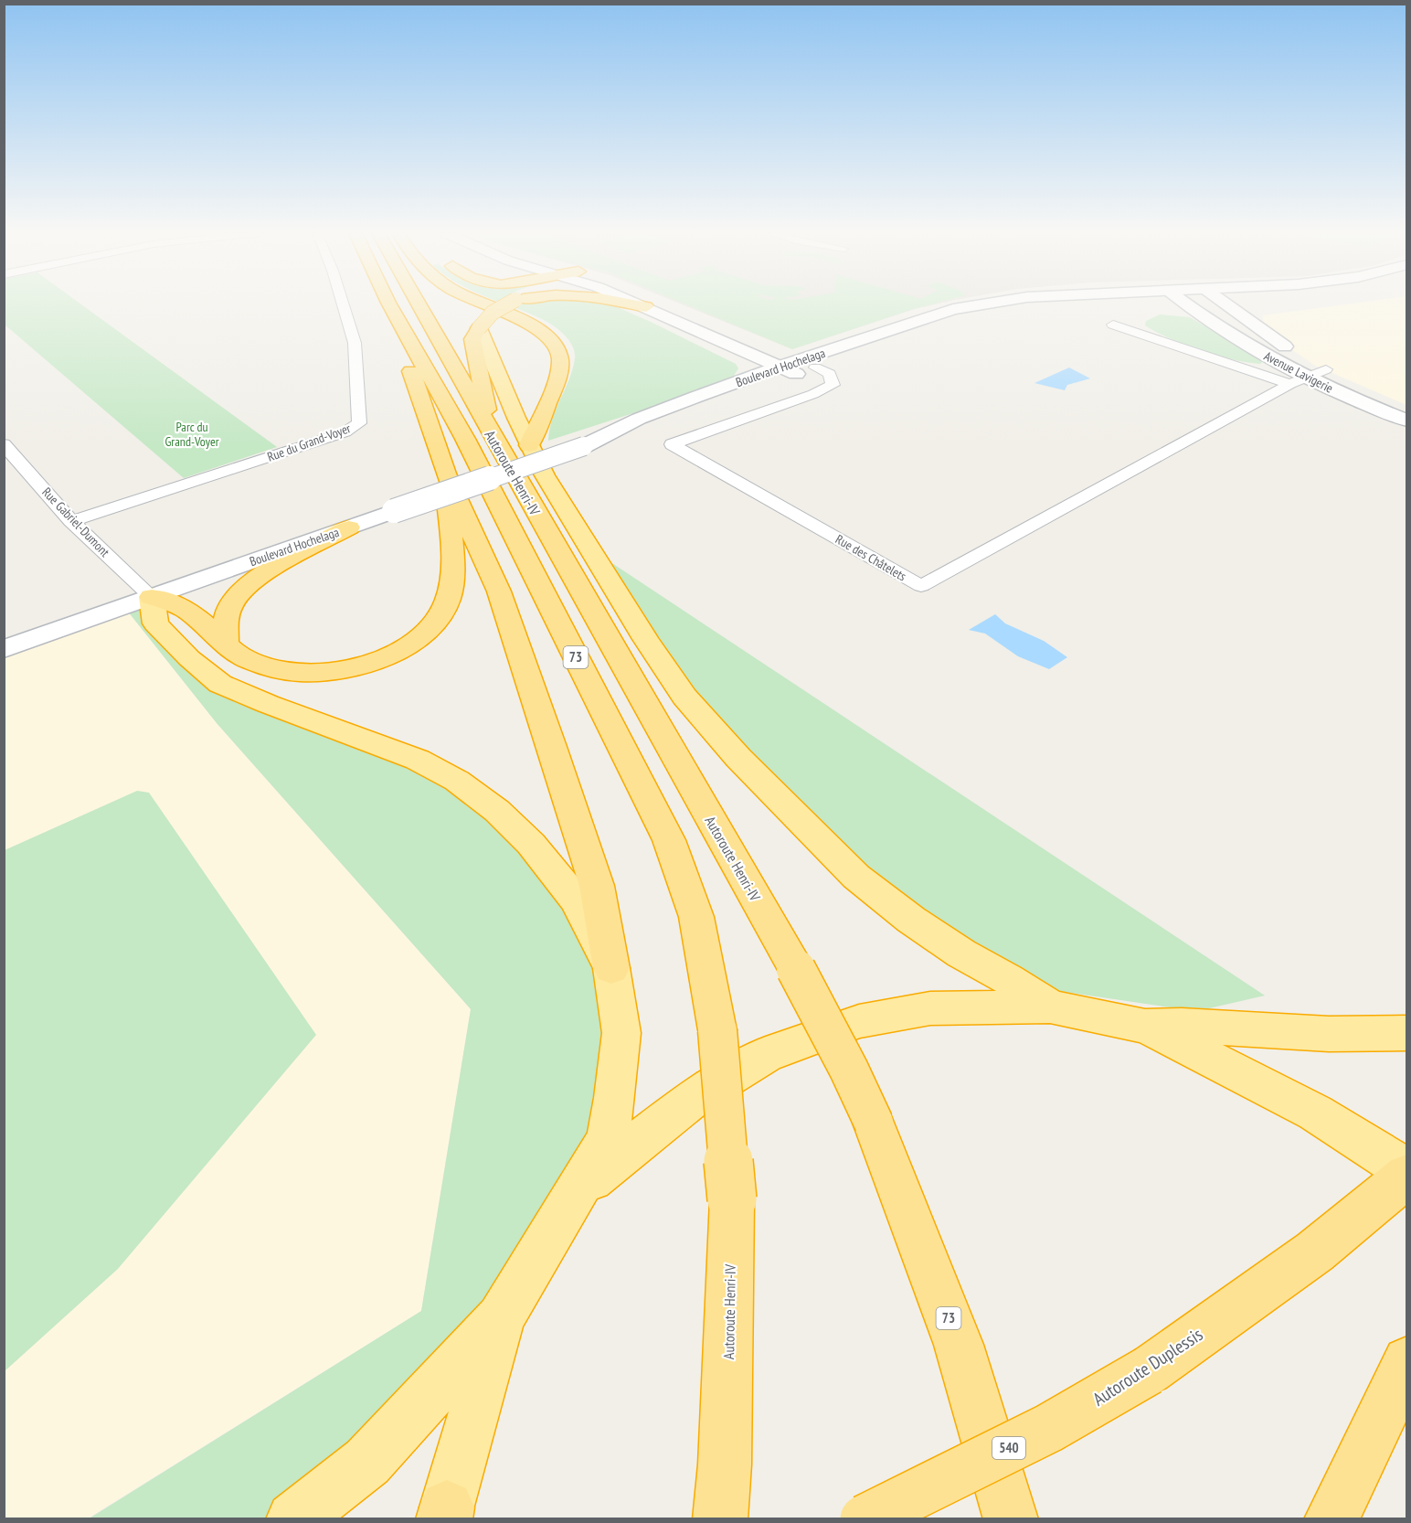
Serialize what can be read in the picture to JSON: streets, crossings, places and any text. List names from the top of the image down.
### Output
{
  "streets": {
    "highway": [
      "Autoroute Henri-IV",
      "73",
      "Autoroute Duplessis",
      "540"
    ],
    "main road": ["Boulevard Hochelaga", "Avenue Lavigerie"],
    "street": ["Rue du Grand-Voyer", "Rue Gabriel-Dumont", "Rue des Châtelets"]
  },
  "crossings": [
    ["Boulevard Hochelaga", "Rue Gabriel-Dumont"],
    ["Boulevard Hochelaga", "Rue des Châtelets"],
    ["Avenue Lavigerie", "Rue des Châtelets"],
    ["Rue du Grand-Voyer", "Rue Gabriel-Dumont"]
  ],
  "parks": ["Parc du Grand-Voyer"]
}
